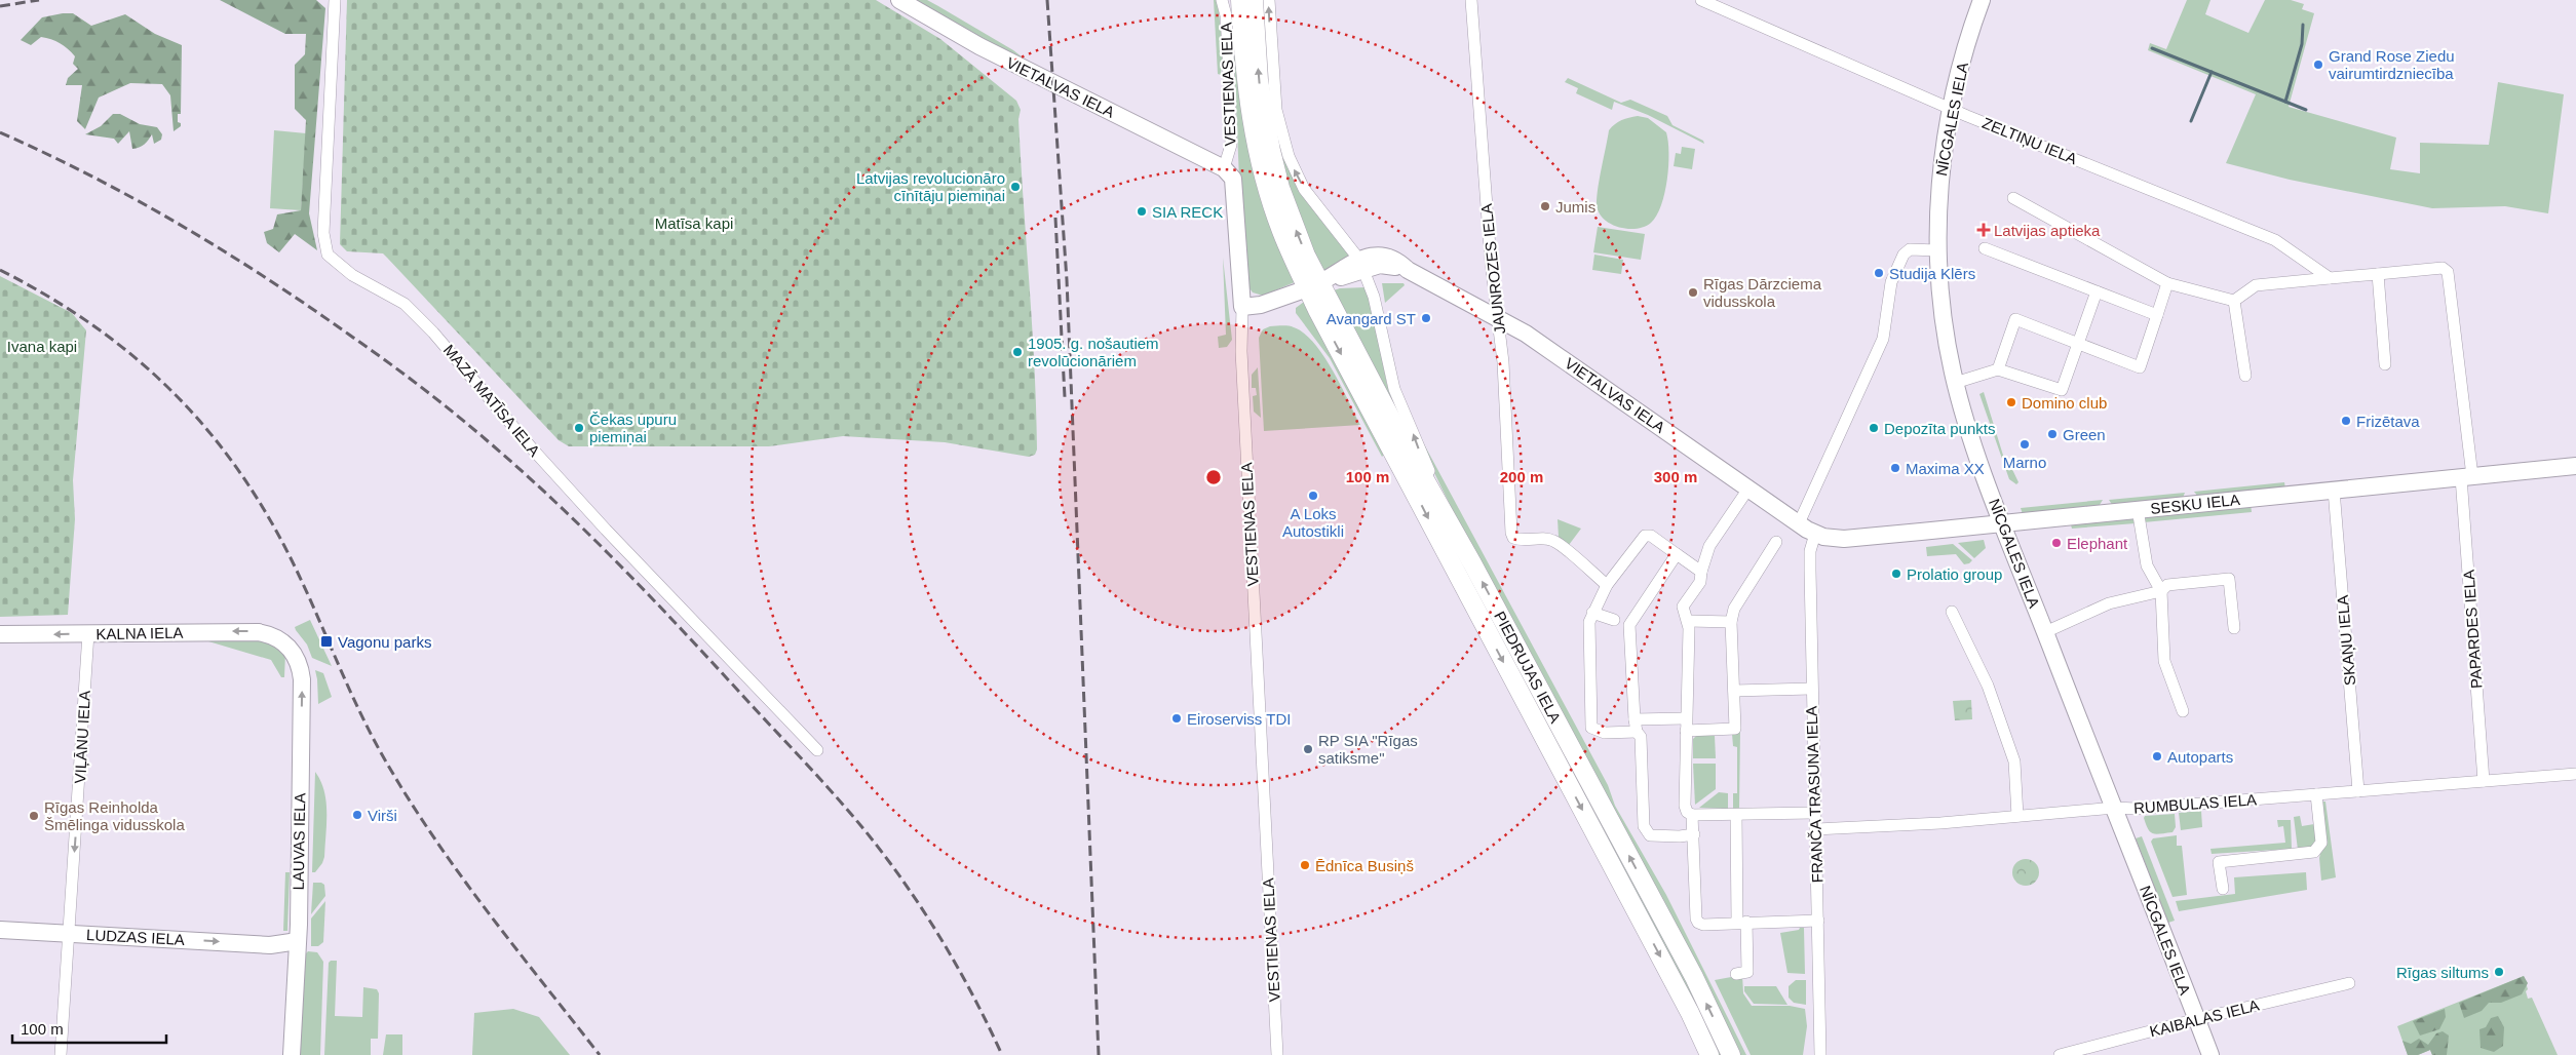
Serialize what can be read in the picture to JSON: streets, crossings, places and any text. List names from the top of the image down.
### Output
{
  "streets": {
    "main road": ["VESTIENAS IELA", "PIEDRUJAS IELA"],
    "street": [
      "VIETALVAS IELA",
      "NĪCGALES IELA",
      "ZELTIŅU IELA",
      "JAUNROZES IELA",
      "MAZĀ MATĪSA IELA",
      "SESKU IELA",
      "PAPARDES IELA",
      "KALNA IELA",
      "SKAŅU IELA",
      "VIĻĀNU IELA",
      "FRANČA TRASUNA IELA",
      "RUMBULAS IELA",
      "LAUVAS IELA",
      "LUDZAS IELA",
      "KAIBALAS IELA"
    ]
  },
  "crossings": [
    ["VESTIENAS IELA", "VIETALVAS IELA"],
    ["VESTIENAS IELA", "PIEDRUJAS IELA"],
    ["VIETALVAS IELA", "JAUNROZES IELA"],
    ["VIETALVAS IELA", "SESKU IELA"],
    ["VIETALVAS IELA", "FRANČA TRASUNA IELA"],
    ["NĪCGALES IELA", "ZELTIŅU IELA"],
    ["NĪCGALES IELA", "SESKU IELA"],
    ["NĪCGALES IELA", "RUMBULAS IELA"],
    ["NĪCGALES IELA", "KAIBALAS IELA"],
    ["SESKU IELA", "PAPARDES IELA"],
    ["SESKU IELA", "SKAŅU IELA"],
    ["SESKU IELA", "FRANČA TRASUNA IELA"],
    ["PAPARDES IELA", "RUMBULAS IELA"],
    ["KALNA IELA", "VIĻĀNU IELA"],
    ["KALNA IELA", "LAUVAS IELA"],
    ["SKAŅU IELA", "RUMBULAS IELA"],
    ["VIĻĀNU IELA", "LUDZAS IELA"],
    ["FRANČA TRASUNA IELA", "RUMBULAS IELA"],
    ["LAUVAS IELA", "LUDZAS IELA"]
  ],
  "one_way": [
    "KALNA IELA",
    "VIĻĀNU IELA",
    "LAUVAS IELA",
    "LUDZAS IELA"
  ],
  "parks": ["Matīsa kapi", "Ivana kapi"],
  "places": {
    "other": [
      "Grand Rose Ziedu vairumtirdzniecība",
      "Latvijas revolucionāro cīnītāju piemiņai",
      "Jumis",
      "SIA RECK",
      "Studija Klērs",
      "Rīgas Dārzciema vidusskola",
      "Avangard ST",
      "1905. g. nošautiem revolūcionāriem",
      "Domino club",
      "Frizētava",
      "Čekas upuru piemiņai",
      "Depozīta punkts",
      "Green",
      "Marno",
      "Maxima XX",
      "A Loks Autostikli",
      "Elephant",
      "Prolatio group",
      "Eiroserviss TDI",
      "RP SIA \"Rīgas satiksme\"",
      "Autoparts",
      "Virši",
      "Rīgas Reinholda Šmēlinga vidusskola",
      "Ēdnīca Busiņš",
      "Rīgas siltums"
    ],
    "health": ["Latvijas aptieka"],
    "transit": ["Vagonu parks"]
  },
  "scale_bar": "100 m",
  "rings": ["100 m", "200 m", "300 m"]
}
